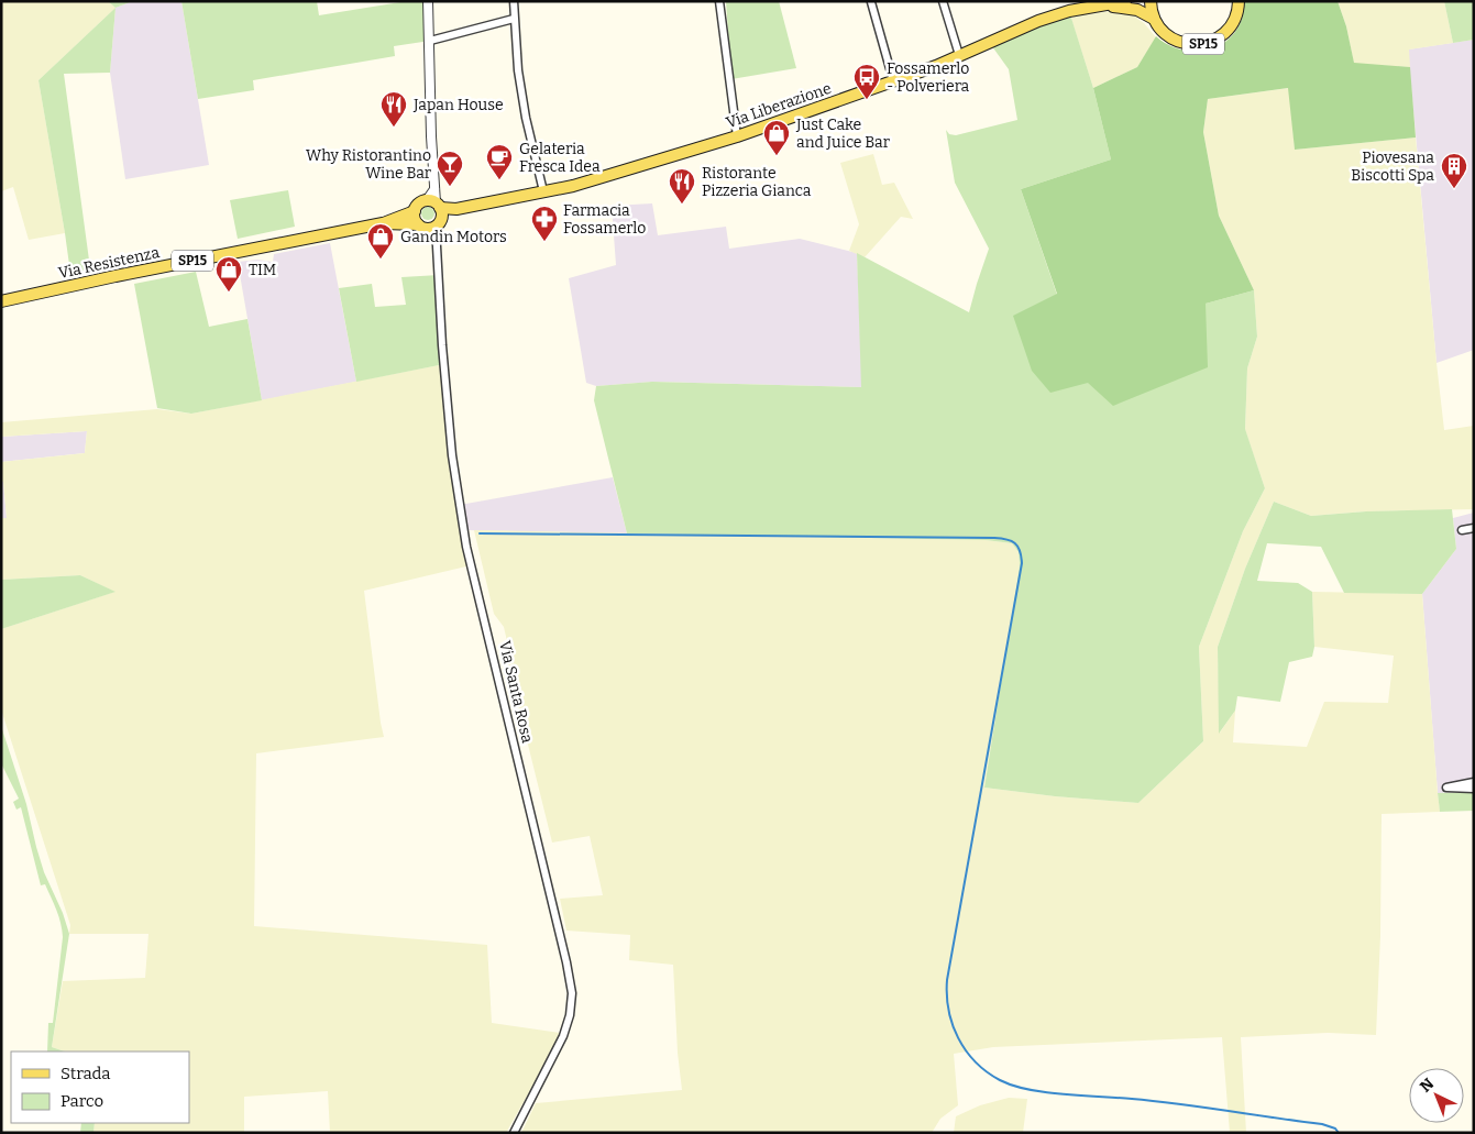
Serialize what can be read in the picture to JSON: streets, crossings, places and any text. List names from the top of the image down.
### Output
{
  "streets": {
    "main road": ["SP15", "Via Liberazione", "Via Resistenza"],
    "street": ["Via Santa Rosa"]
  },
  "crossings": [
    ["SP15", "Via Liberazione"],
    ["SP15", "Via Resistenza"],
    ["SP15", "Via Santa Rosa"],
    ["Via Liberazione", "Via Resistenza"],
    ["Via Liberazione", "Via Santa Rosa"],
    ["Via Resistenza", "Via Santa Rosa"]
  ],
  "places": {
    "bus stop": ["Fossamerlo - Polveriera"],
    "restaurant": ["Japan House", "Ristorante Pizzeria Gianca"],
    "shop": ["Just Cake and Juice Bar", "Gandin Motors", "TIM"],
    "cafe": ["Gelateria Fresca Idea"],
    "bar": ["Why Ristorantino Wine Bar"],
    "building": ["Piovesana Biscotti Spa"],
    "pharmacy": ["Farmacia Fossamerlo"]
  },
  "legend": ["Strada", "Parco"],
  "north": "top left"
}
